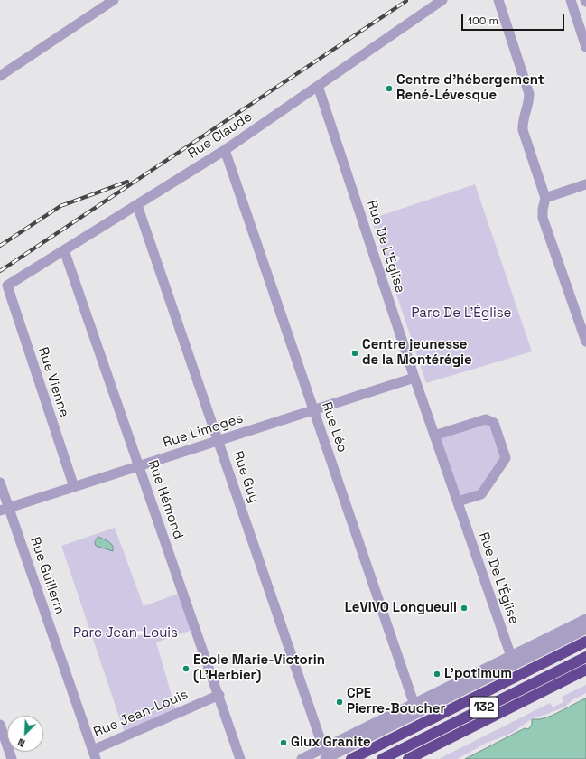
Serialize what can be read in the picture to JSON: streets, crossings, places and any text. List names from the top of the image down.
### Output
{
  "streets": {
    "highway": ["132"],
    "street": [
      "Rue Claude",
      "Rue De L'Église",
      "Rue Vienne",
      "Rue Léo",
      "Rue Limoges",
      "Rue Guy",
      "Rue Hémond",
      "Rue Guillerm",
      "Rue Jean-Louis"
    ]
  },
  "crossings": [
    ["Rue Claude", "Rue De L'Église"],
    ["Rue Claude", "Rue Vienne"],
    ["Rue Claude", "Rue Léo"],
    ["Rue Claude", "Rue Guy"],
    ["Rue Claude", "Rue Hémond"],
    ["Rue De L'Église", "Rue Limoges"],
    ["Rue Vienne", "Rue Limoges"],
    ["Rue Léo", "Rue Limoges"],
    ["Rue Limoges", "Rue Guy"],
    ["Rue Limoges", "Rue Hémond"],
    ["Rue Limoges", "Rue Guillerm"],
    ["Rue Hémond", "Rue Jean-Louis"],
    ["Rue Guillerm", "Rue Jean-Louis"]
  ],
  "parks": ["Parc De L'Église", "Parc Jean-Louis"],
  "places": [
    "Centre d'hébergement René-Lévesque",
    "Centre jeunesse de la Montérégie",
    "LeVIVO Longueuil",
    "Ecole Marie-Victorin (L'Herbier)",
    "L'potimum",
    "CPE Pierre-Boucher",
    "Glux Granite"
  ],
  "scale_bar": "100 m",
  "north": "bottom left"
}
